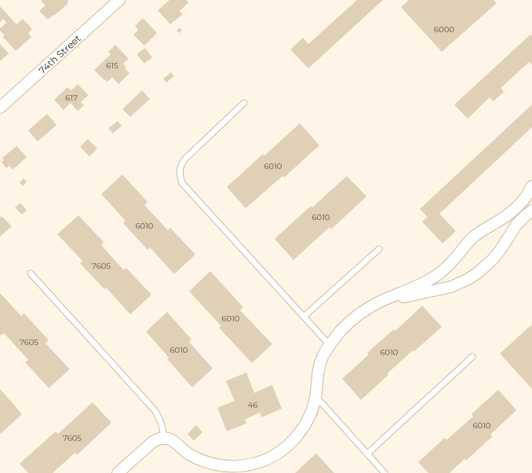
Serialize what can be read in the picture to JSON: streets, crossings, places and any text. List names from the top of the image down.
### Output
{
  "streets": {
    "street": ["74th Street"]
  },
  "house_numbers": [
    "6000",
    "615",
    "617",
    "6010",
    "6010",
    "6010",
    "7605",
    "6010",
    "7605",
    "6010",
    "6010",
    "46",
    "6010",
    "7605"
  ]
}
